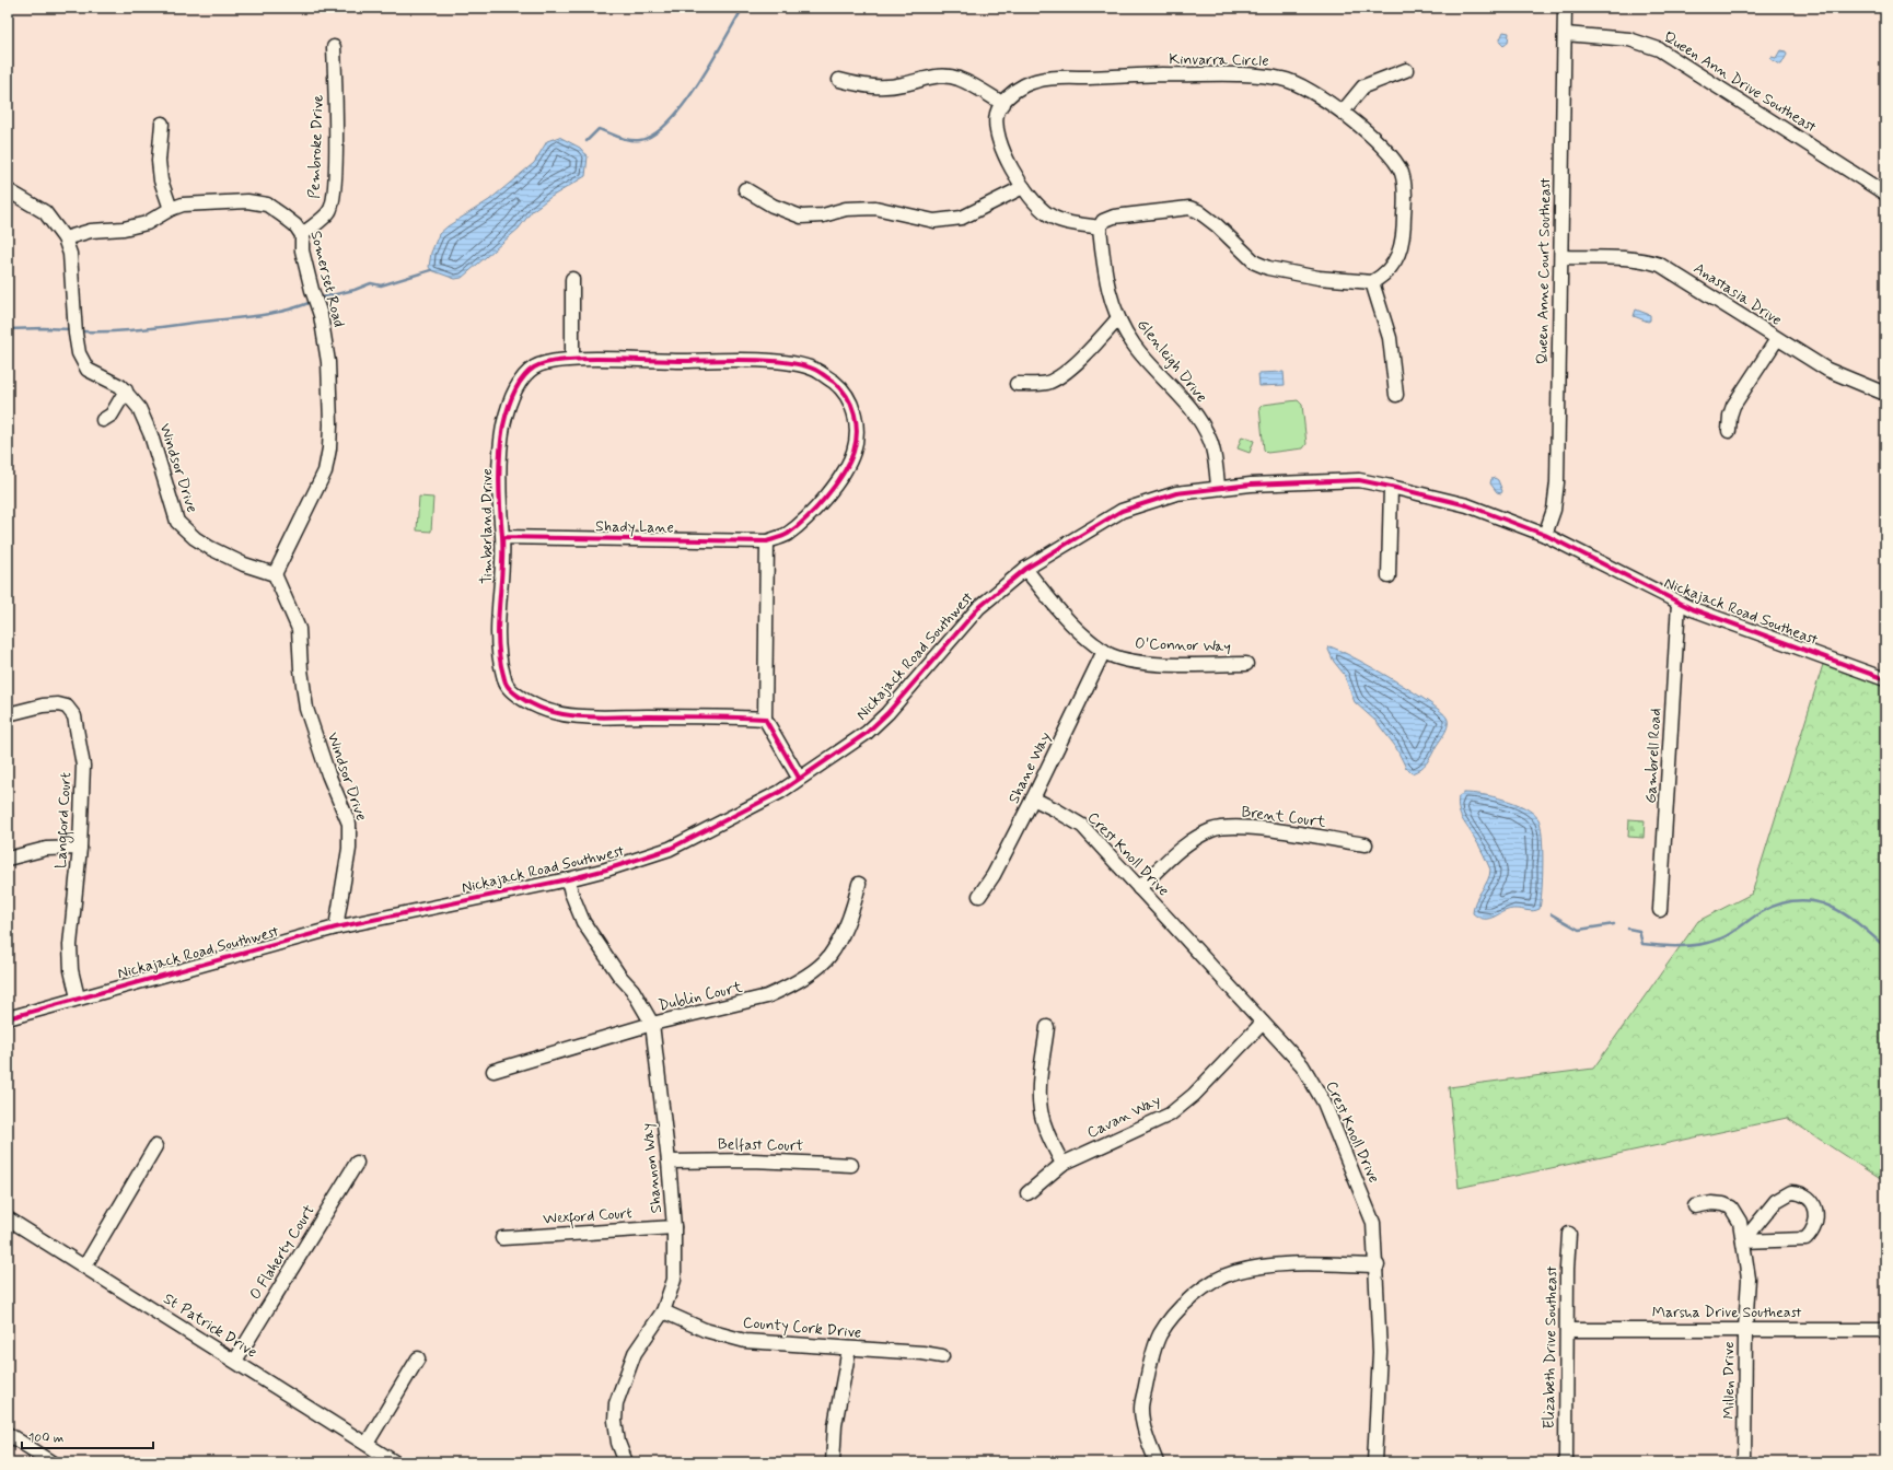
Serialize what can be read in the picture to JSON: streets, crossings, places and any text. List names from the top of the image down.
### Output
{
  "streets": {
    "street": [
      "Kinvarra Circle",
      "Queen Ann Drive Southeast",
      "Pembroke Drive",
      "Queen Anne Court Southeast",
      "Somerset Road",
      "Anastasia Drive",
      "Glenleigh Drive",
      "Windsor Drive",
      "Timberland Drive",
      "Shady Lane",
      "Nickajack Road Southeast",
      "O'Connor Way",
      "Nickajack Road Southwest",
      "Gambrell Road",
      "Shane Way",
      "Brent Court",
      "Langford Court",
      "Crest Knoll Drive",
      "Dublin Court",
      "Cavan Way",
      "Belfast Court",
      "Shannon Way",
      "Wexford Court",
      "O Flaherty Court",
      "Marsha Drive Southeast",
      "St Patrick Drive",
      "County Cork Drive",
      "Elizabeth Drive Southeast",
      "Millen Drive"
    ]
  },
  "crossings": [
    ["Queen Ann Drive Southeast", "Queen Anne Court Southeast"],
    ["Pembroke Drive", "Somerset Road"],
    ["Queen Anne Court Southeast", "Anastasia Drive"],
    ["Queen Anne Court Southeast", "Nickajack Road Southeast"],
    ["Queen Anne Court Southeast", "Nickajack Road Southwest"],
    ["Somerset Road", "Windsor Drive"],
    ["Glenleigh Drive", "Nickajack Road Southwest"],
    ["Windsor Drive", "Nickajack Road Southwest"],
    ["Timberland Drive", "Shady Lane"],
    ["Nickajack Road Southeast", "Nickajack Road Southwest"],
    ["Nickajack Road Southeast", "Gambrell Road"],
    ["O'Connor Way", "Nickajack Road Southwest"],
    ["O'Connor Way", "Shane Way"],
    ["Nickajack Road Southwest", "Langford Court"],
    ["Nickajack Road Southwest", "Shannon Way"],
    ["Shane Way", "Crest Knoll Drive"],
    ["Brent Court", "Crest Knoll Drive"],
    ["Crest Knoll Drive", "Cavan Way"],
    ["Dublin Court", "Shannon Way"],
    ["Belfast Court", "Shannon Way"],
    ["Shannon Way", "Wexford Court"],
    ["Shannon Way", "County Cork Drive"],
    ["O Flaherty Court", "St Patrick Drive"],
    ["Marsha Drive Southeast", "Elizabeth Drive Southeast"],
    ["Marsha Drive Southeast", "Millen Drive"]
  ],
  "scale_bar": "100 m"
}
